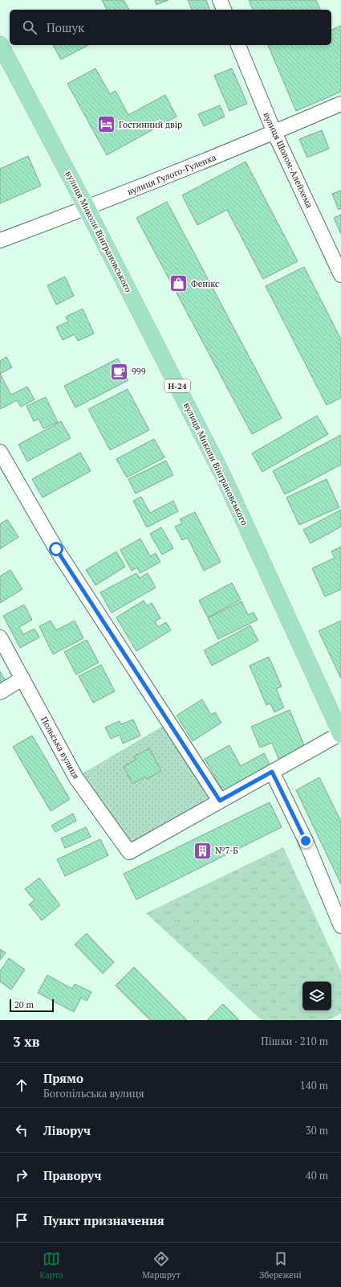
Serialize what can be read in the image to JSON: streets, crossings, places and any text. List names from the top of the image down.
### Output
{
  "streets": {
    "main road": ["вулиця Миколи Вінграновського", "Н-24"],
    "street": ["вулиця Шолом-Алейхема", "вулиця Гулого-Гуленка", "Польська вулиця"]
  },
  "crossings": [
    ["вулиця Шолом-Алейхема", "вулиця Гулого-Гуленка"],
    ["вулиця Гулого-Гуленка", "вулиця Миколи Вінграновського"]
  ],
  "places": {
    "hotel": ["Гостинний двір"],
    "shop": ["Фенікс"],
    "cafe": ["999"],
    "building": ["№7-Б"]
  },
  "scale_bar": "20 m",
  "page": {
    "search": "Пошук",
    "scale": "20 m",
    "heading": ["3 хв", "Пішки · 210 m"],
    "list": [
      ["Прямо", "Богопільська вулиця", "140 m"],
      ["Ліворуч", "30 m"],
      ["Праворуч", "40 m"],
      "Пункт призначення"
    ],
    "nav": ["Карта", "Маршрут", "Збережені"]
  }
}
